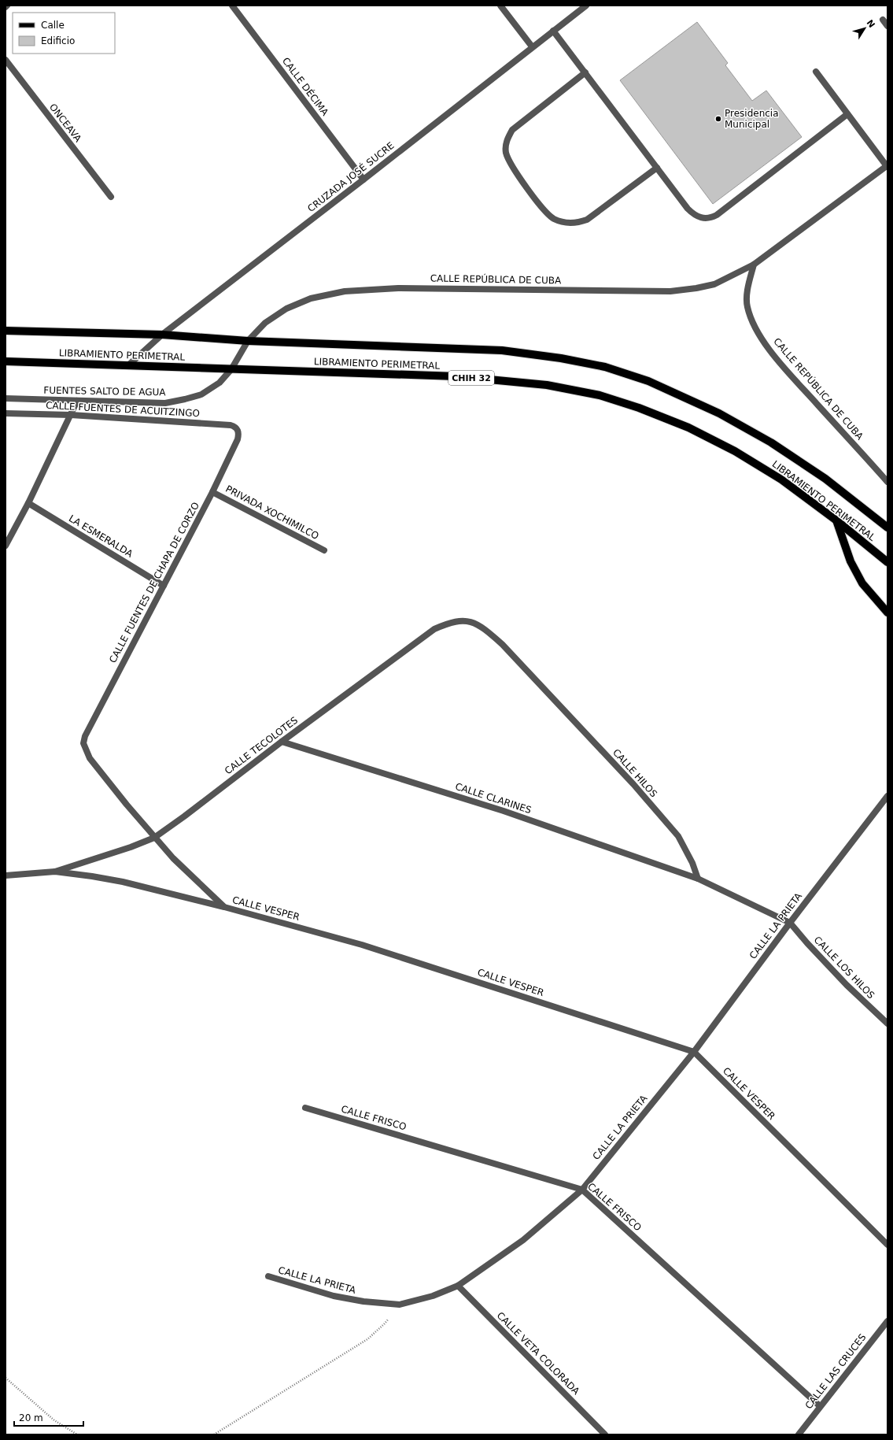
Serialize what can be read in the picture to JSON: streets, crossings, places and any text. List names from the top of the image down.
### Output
{
  "streets": {
    "main road": ["LIBRAMIENTO PERIMETRAL", "CHIH 32"],
    "street": [
      "CALLE DÉCIMA",
      "ONCEAVA",
      "CRUZADA JOSÉ SUCRE",
      "CALLE REPÚBLICA DE CUBA",
      "FUENTES SALTO DE AGUA",
      "CALLE FUENTES DE ACUITZINGO",
      "PRIVADA XOCHIMILCO",
      "LA ESMERALDA",
      "CALLE FUENTES DE CHAPA DE CORZO",
      "CALLE TECOLOTES",
      "CALLE HILOS",
      "CALLE CLARINES",
      "CALLE VESPER",
      "CALLE LA PRIETA",
      "CALLE LOS HILOS",
      "CALLE FRISCO",
      "CALLE VETA COLORADA",
      "CALLE LAS CRUCES"
    ]
  },
  "crossings": [
    ["CALLE DÉCIMA", "CRUZADA JOSÉ SUCRE"],
    ["CRUZADA JOSÉ SUCRE", "LIBRAMIENTO PERIMETRAL"],
    ["CALLE REPÚBLICA DE CUBA", "LIBRAMIENTO PERIMETRAL"],
    ["CALLE REPÚBLICA DE CUBA", "FUENTES SALTO DE AGUA"],
    ["LIBRAMIENTO PERIMETRAL", "FUENTES SALTO DE AGUA"],
    ["CALLE FUENTES DE ACUITZINGO", "CALLE FUENTES DE CHAPA DE CORZO"],
    ["PRIVADA XOCHIMILCO", "CALLE FUENTES DE CHAPA DE CORZO"],
    ["LA ESMERALDA", "CALLE FUENTES DE CHAPA DE CORZO"],
    ["CALLE FUENTES DE CHAPA DE CORZO", "CALLE TECOLOTES"],
    ["CALLE TECOLOTES", "CALLE HILOS"],
    ["CALLE TECOLOTES", "CALLE CLARINES"],
    ["CALLE TECOLOTES", "CALLE VESPER"],
    ["CALLE HILOS", "CALLE CLARINES"],
    ["CALLE VESPER", "CALLE LA PRIETA"],
    ["CALLE LA PRIETA", "CALLE LOS HILOS"],
    ["CALLE LA PRIETA", "CALLE FRISCO"],
    ["CALLE LA PRIETA", "CALLE VETA COLORADA"],
    ["CALLE FRISCO", "CALLE LAS CRUCES"]
  ],
  "places": ["Presidencia Municipal"],
  "legend": ["Calle", "Edificio"],
  "scale_bar": "20 m",
  "north": "top right"
}
